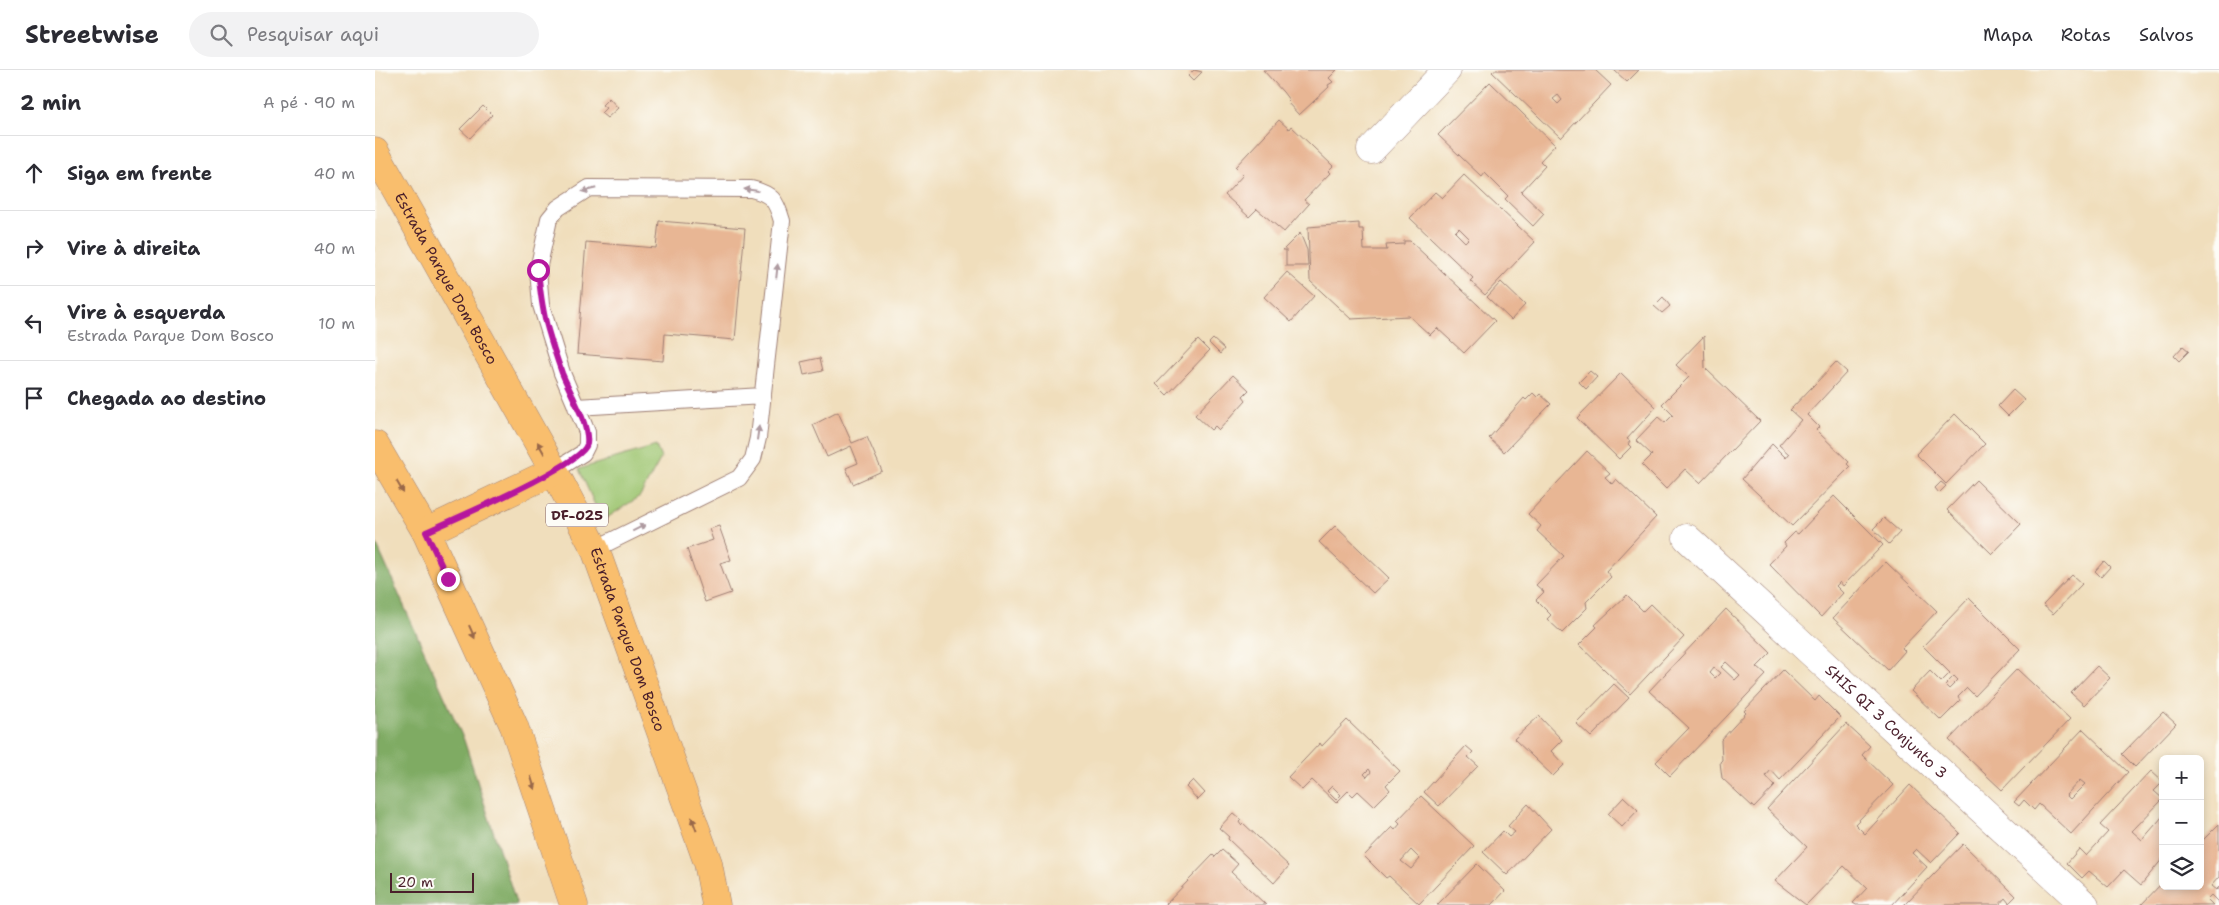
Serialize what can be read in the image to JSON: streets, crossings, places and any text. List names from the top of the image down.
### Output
{
  "streets": {
    "main road": ["Estrada Parque Dom Bosco", "DF-025"],
    "street": ["SHIS QI 3 Conjunto 3"]
  },
  "scale_bar": "20 m",
  "page": {
    "header": "Streetwise",
    "search": "Pesquisar aqui",
    "nav": ["Mapa", "Rotas", "Salvos"],
    "heading": ["2 min", "A pé · 90 m"],
    "list": [
      ["Siga em frente", "40 m"],
      ["Vire à direita", "40 m"],
      ["Vire à esquerda", "Estrada Parque Dom Bosco", "10 m"],
      "Chegada ao destino"
    ],
    "map_buttons": ["+", "−"],
    "scale": "20 m"
  }
}
